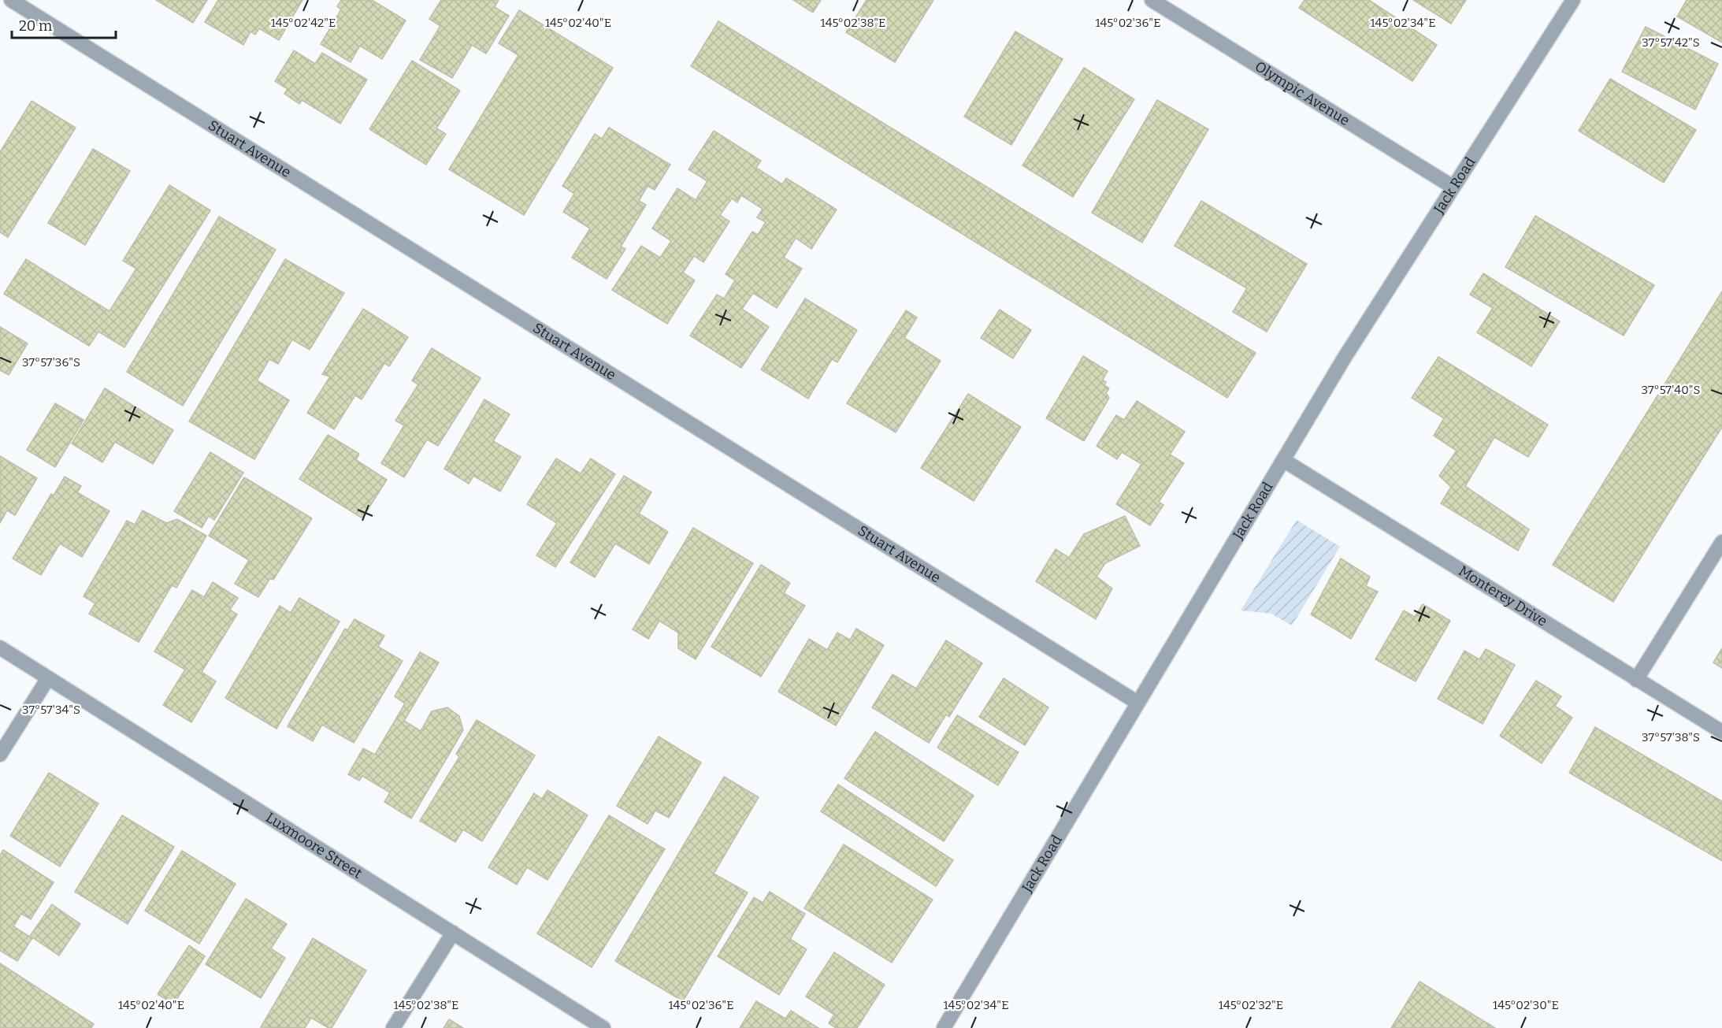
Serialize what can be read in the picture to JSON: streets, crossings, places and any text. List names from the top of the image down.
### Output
{
  "streets": {
    "street": [
      "Olympic Avenue",
      "Stuart Avenue",
      "Jack Road",
      "Monterey Drive",
      "Luxmoore Street"
    ]
  },
  "crossings": [
    ["Olympic Avenue", "Jack Road"],
    ["Stuart Avenue", "Jack Road"],
    ["Jack Road", "Monterey Drive"]
  ],
  "scale_bar": "20 m",
  "coordinates": [
    "145°02'42\"E",
    "145°02'40\"E",
    "145°02'38\"E",
    "145°02'36\"E",
    "145°02'34\"E",
    "37°57'42\"S",
    "37°57'36\"S",
    "37°57'40\"S",
    "37°57'34\"S",
    "37°57'38\"S",
    "145°02'32\"E",
    "145°02'30\"E"
  ]
}
